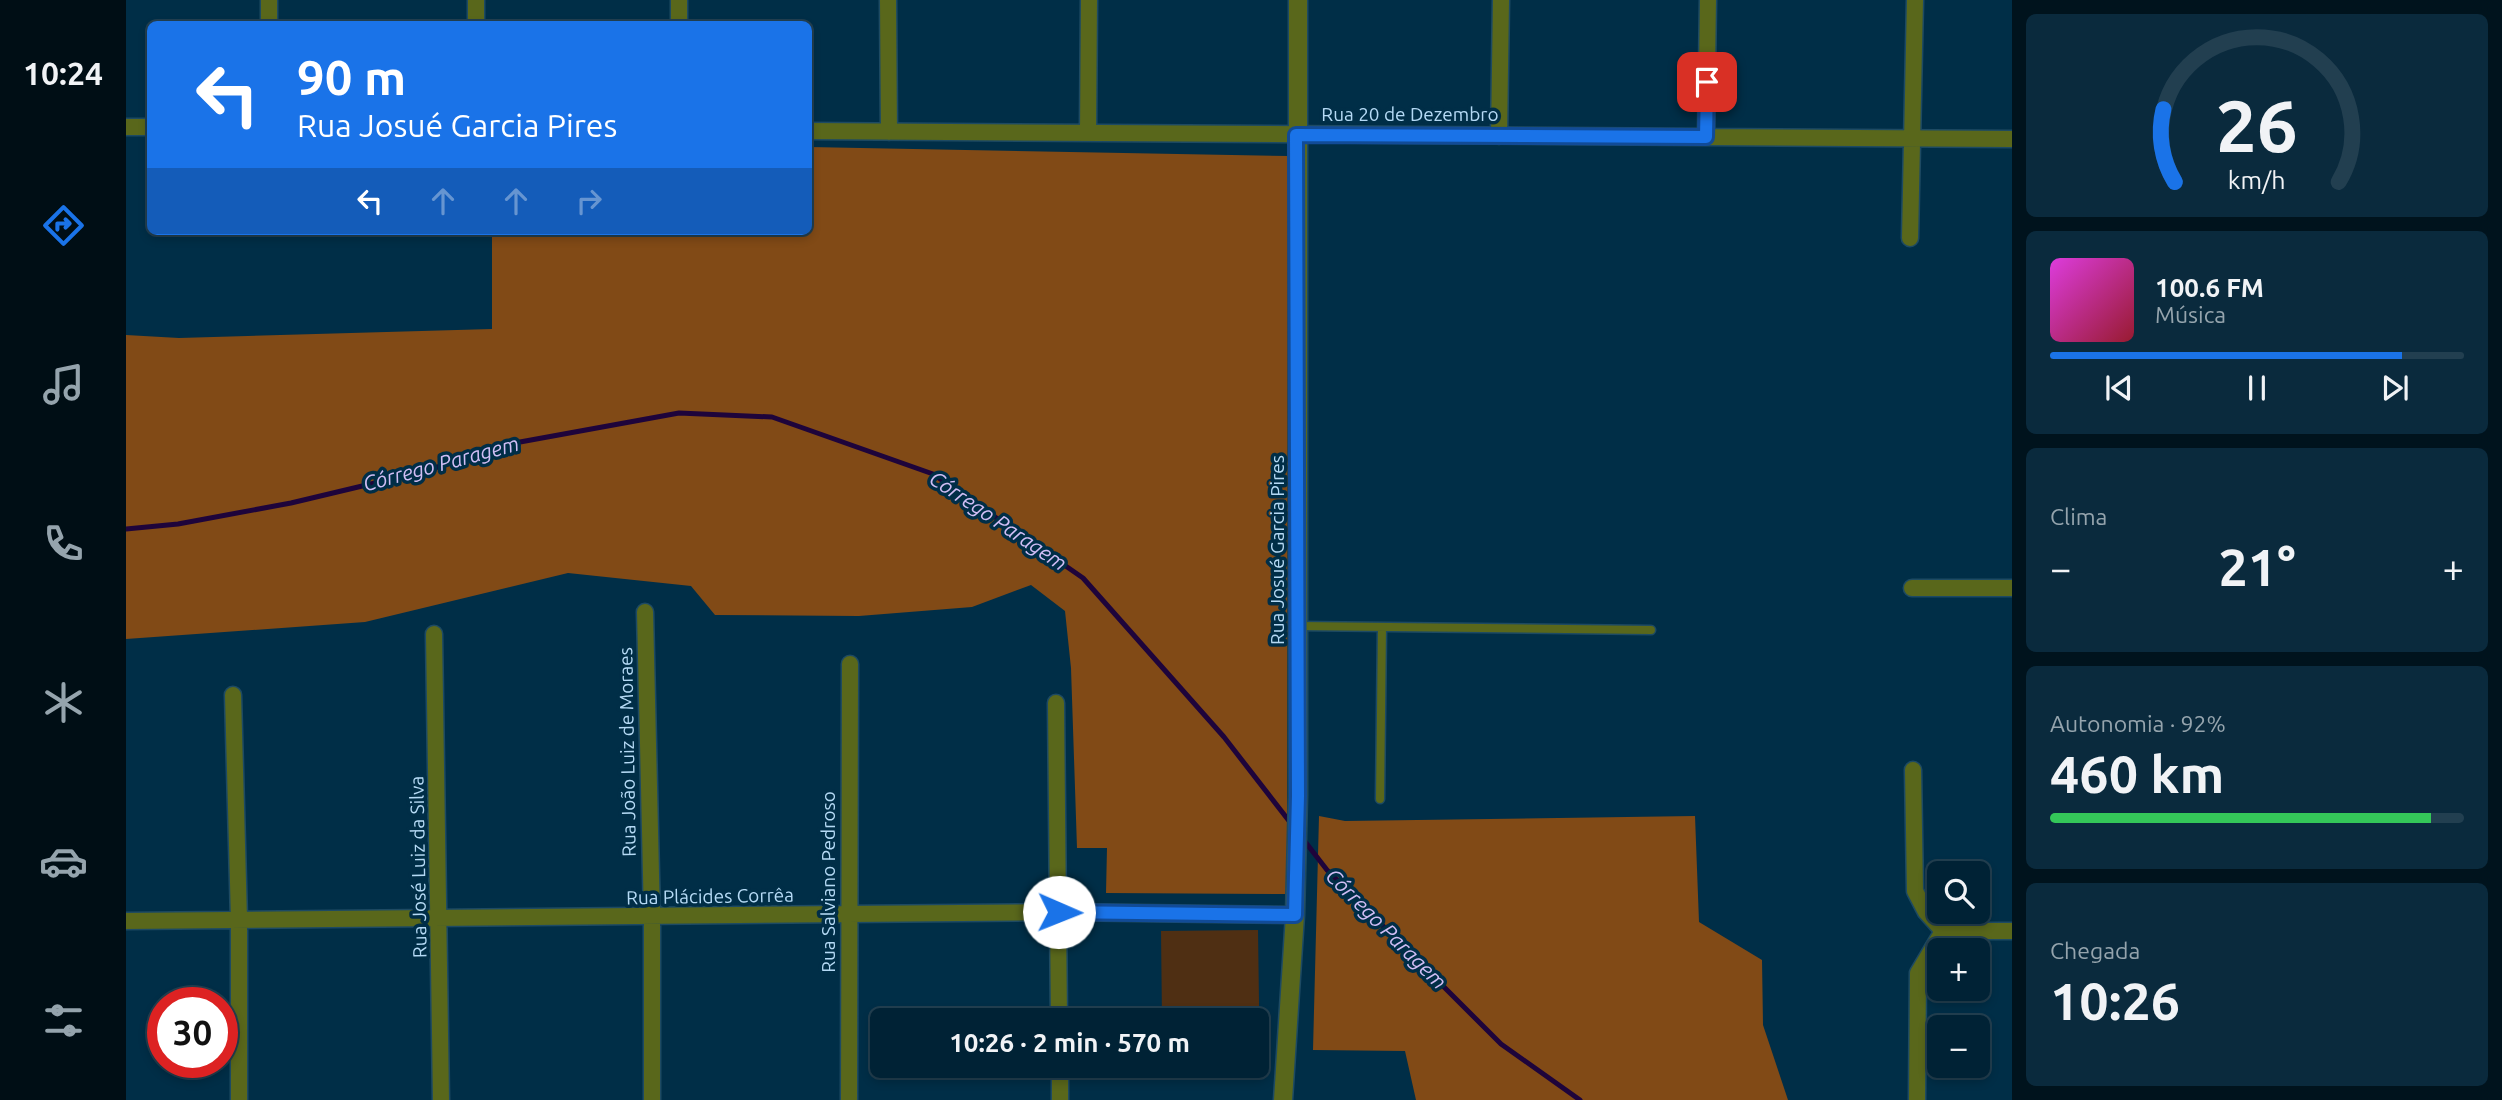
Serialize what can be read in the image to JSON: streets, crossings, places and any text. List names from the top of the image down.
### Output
{
  "streets": {
    "street": [
      "Rua 20 de Dezembro",
      "Rua Josué Garcia Pires",
      "Rua João Luiz de Moraes",
      "Rua José Luiz da Silva",
      "Rua Salviano Pedroso",
      "Rua Plácides Corrêa"
    ]
  },
  "crossings": [
    ["Rua 20 de Dezembro", "Rua Josué Garcia Pires"],
    ["Rua Josué Garcia Pires", "Rua Plácides Corrêa"],
    ["Rua João Luiz de Moraes", "Rua Plácides Corrêa"],
    ["Rua José Luiz da Silva", "Rua Plácides Corrêa"],
    ["Rua Salviano Pedroso", "Rua Plácides Corrêa"]
  ],
  "water": ["Córrego Paragem"],
  "page": {
    "tabs": "10:24",
    "turn": ["90 m", "Rua Josué Garcia Pires"],
    "song": ["100.6 FM", "Música"],
    "tile": [
      "Clima",
      ["Autonomia · 92%", "460 km"],
      ["Chegada", "10:26"]
    ],
    "heat": ["−", "21°", "+"],
    "map_buttons": ["+", "−"],
    "limit": "30",
    "trip": "10:26 · 2 min · 570 m",
    "gauge": ["26", "km/h"]
  }
}
